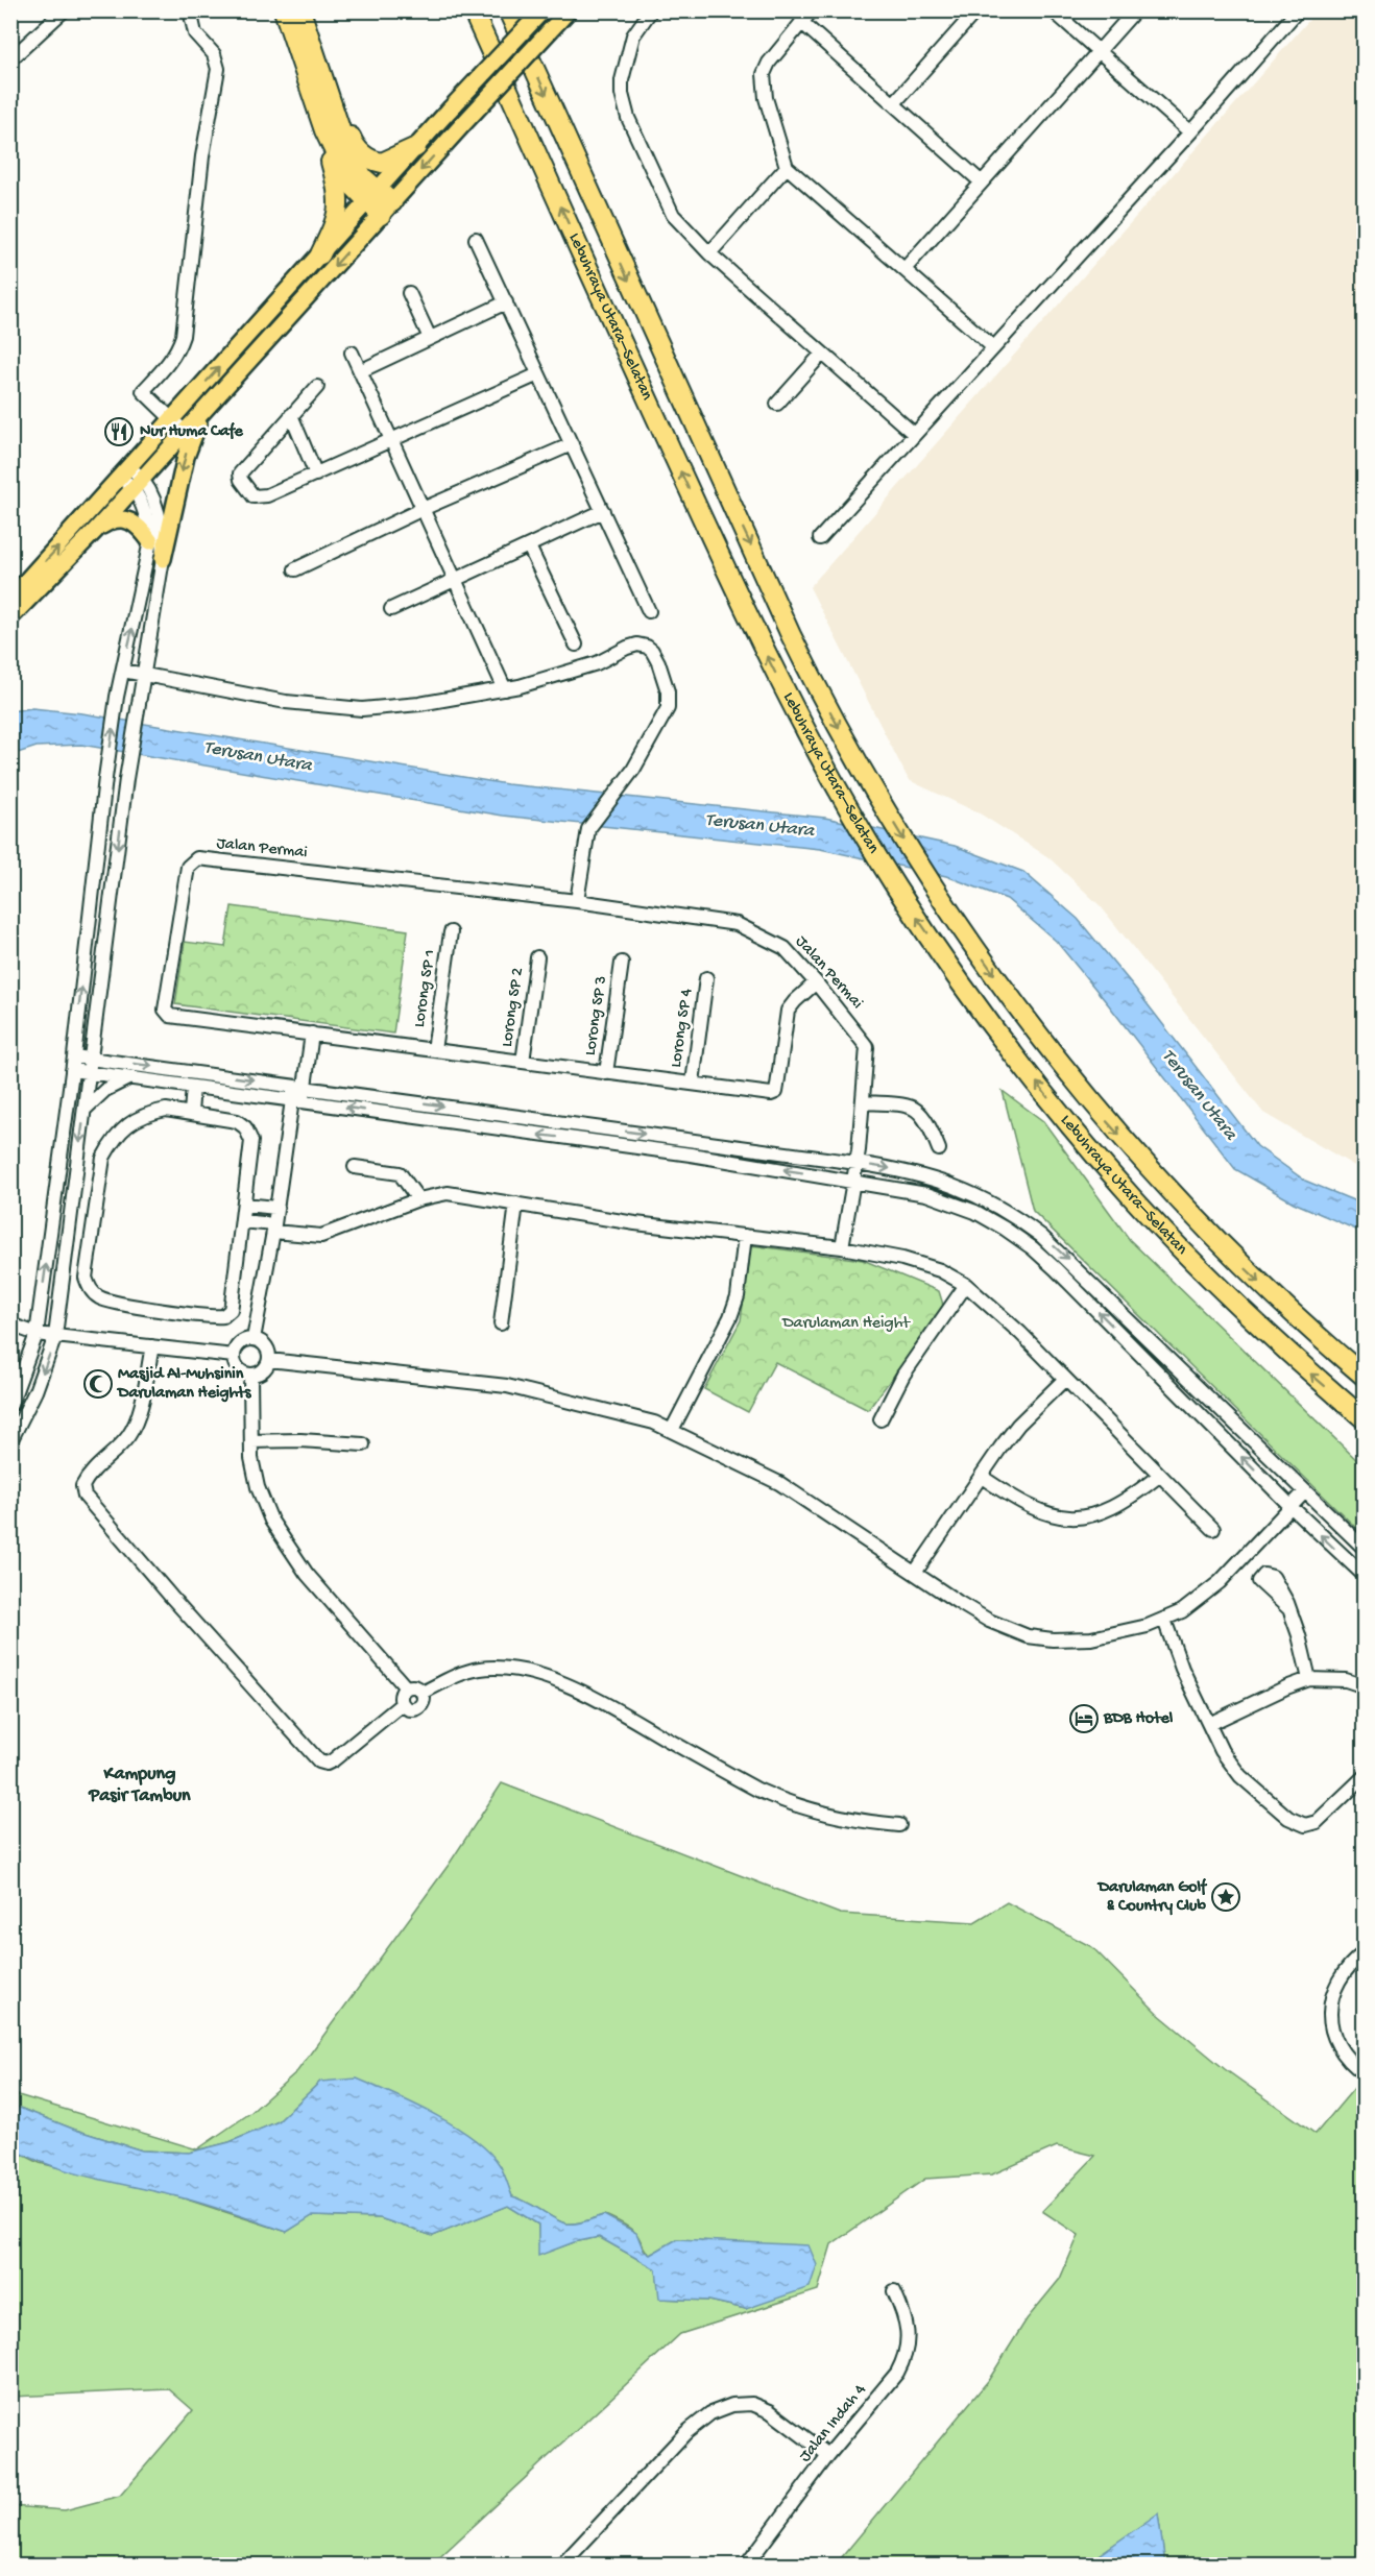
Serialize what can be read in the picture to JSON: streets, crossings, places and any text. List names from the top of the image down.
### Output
{
  "streets": {
    "highway": ["Lebuhraya Utara–Selatan"],
    "street": [
      "Jalan Permai",
      "Lorong SP 1",
      "Lorong SP 2",
      "Lorong SP 3",
      "Lorong SP 4",
      "Jalan Indah 4"
    ]
  },
  "crossings": [
    ["Jalan Permai", "Lorong SP 1"],
    ["Jalan Permai", "Lorong SP 2"],
    ["Jalan Permai", "Lorong SP 3"],
    ["Jalan Permai", "Lorong SP 4"]
  ],
  "districts": ["Kampung Pasir Tambun"],
  "water": ["Terusan Utara"],
  "parks": ["Darulaman Height"],
  "places": {
    "restaurant": ["Nur Huma Cafe"],
    "mosque": ["Masjid Al-Muhsinin Darulaman Heights"],
    "hotel": ["BDB Hotel"],
    "place": ["Darulaman Golf & Country Club"]
  }
}
